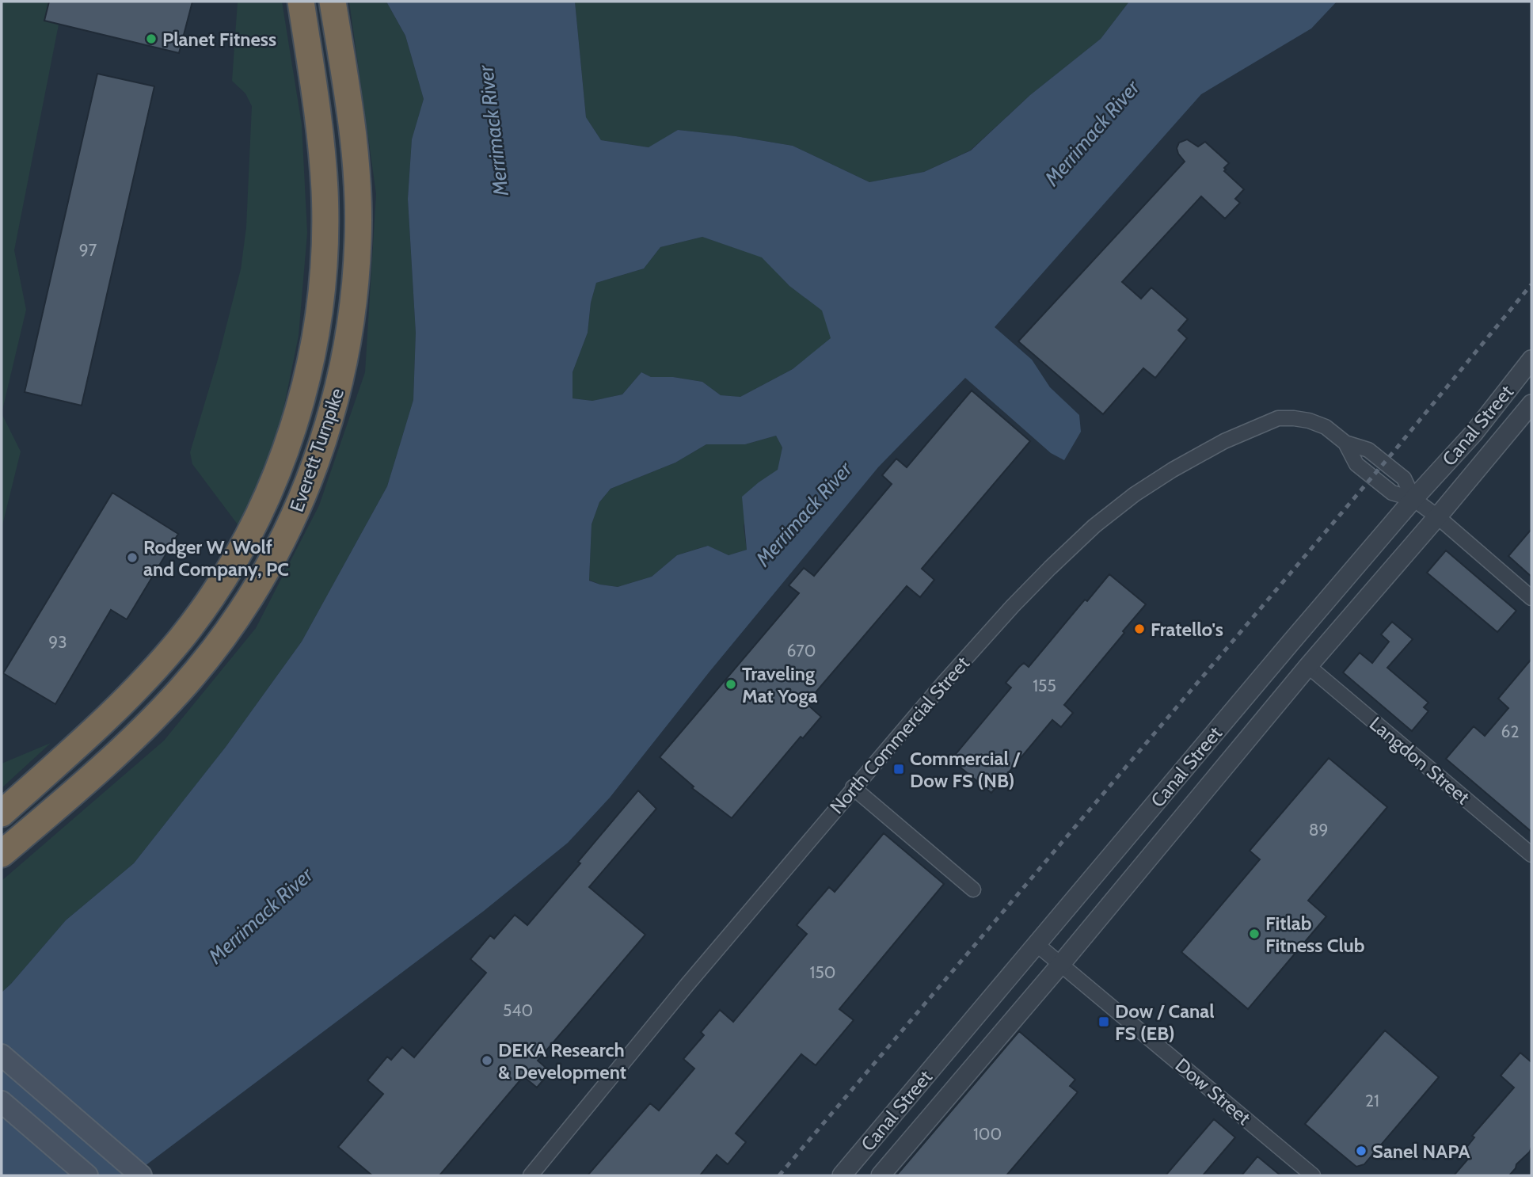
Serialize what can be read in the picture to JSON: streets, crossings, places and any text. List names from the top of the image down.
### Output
{
  "streets": {
    "highway": ["Everett Turnpike"],
    "street": [
      "Canal Street",
      "North Commercial Street",
      "Langdon Street",
      "Dow Street"
    ]
  },
  "crossings": [
    ["Canal Street", "North Commercial Street"],
    ["Canal Street", "Langdon Street"],
    ["Canal Street", "Dow Street"]
  ],
  "water": ["Merrimack River"],
  "places": {
    "other": [
      "Planet Fitness",
      "Rodger W. Wolf and Company, PC",
      "Fratello's",
      "Traveling Mat Yoga",
      "Fitlab Fitness Club",
      "DEKA Research & Development",
      "Sanel NAPA"
    ],
    "transit": ["Commercial / Dow FS (NB)", "Dow / Canal FS (EB)"]
  },
  "house_numbers": [
    "97",
    "93",
    "670",
    "155",
    "62",
    "89",
    "150",
    "540",
    "21",
    "100"
  ]
}
